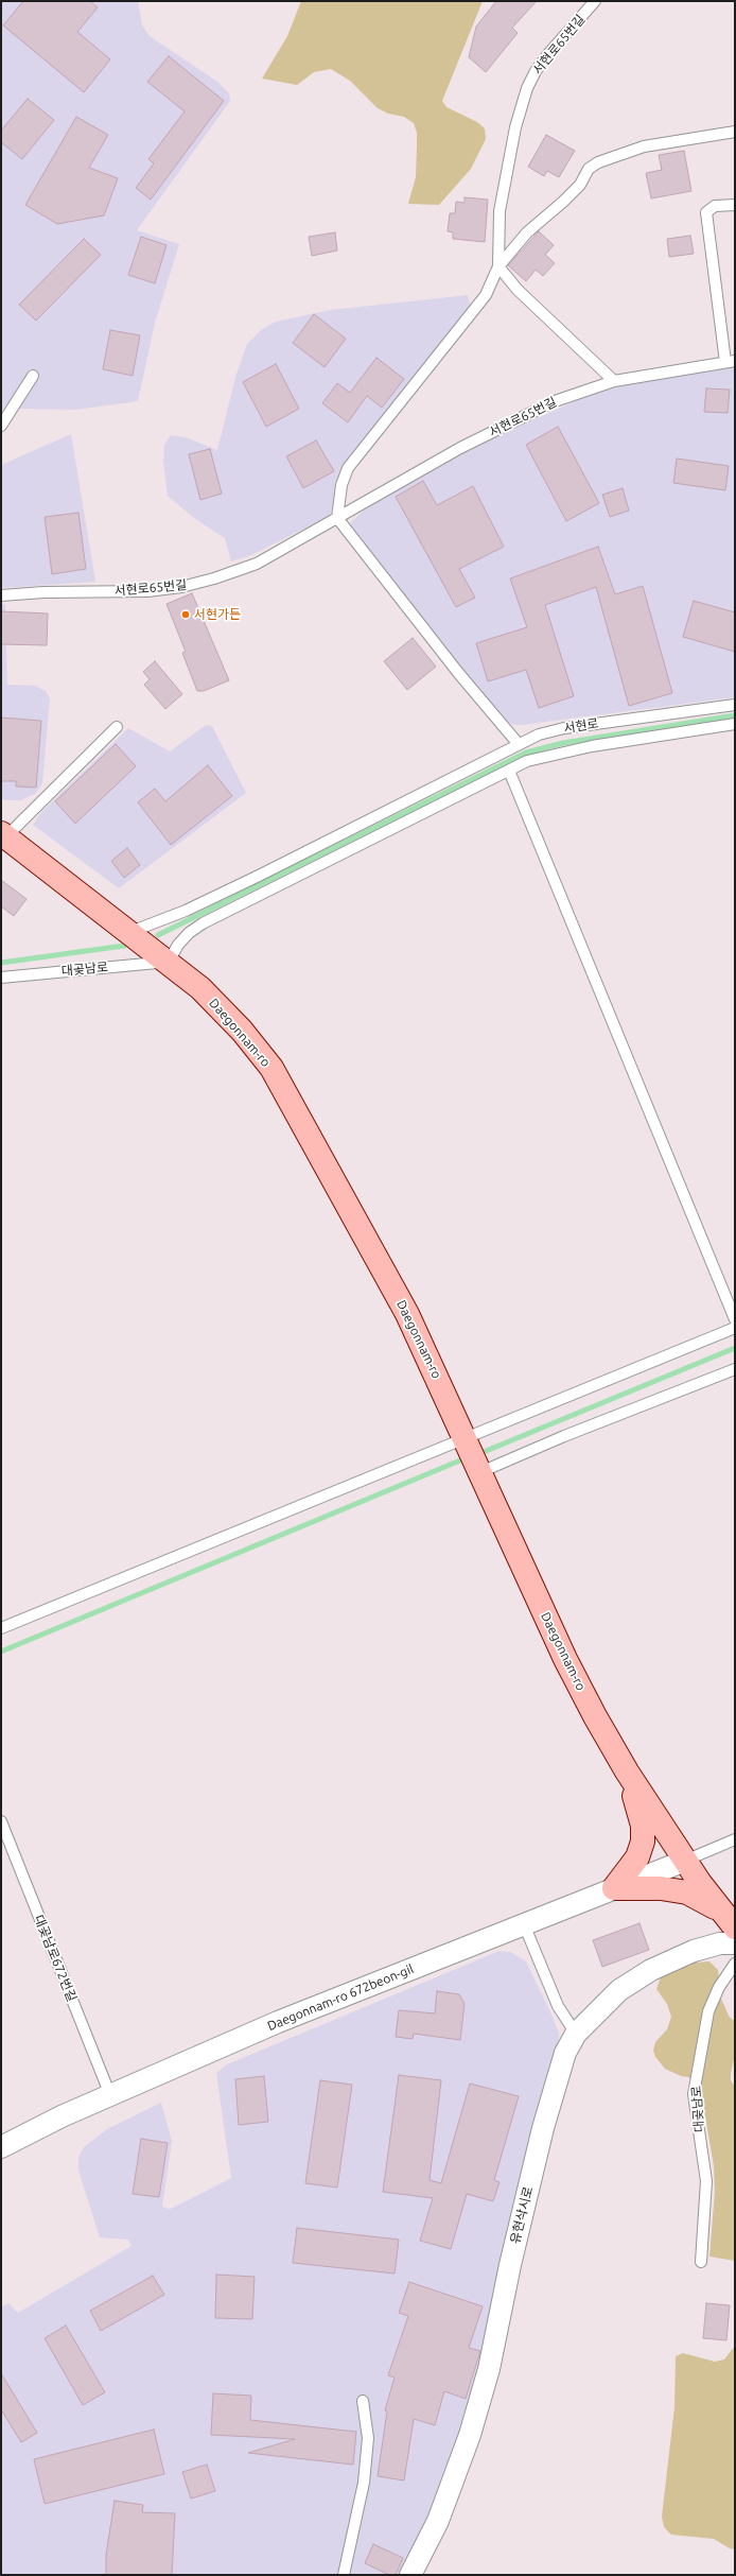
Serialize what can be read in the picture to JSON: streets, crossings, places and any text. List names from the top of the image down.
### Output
{
  "streets": {
    "street": ["Daegonnam-ro", "Daegonnam-ro 672beon-gil", "유현삭시로"],
    "lane": [
      "서현로65번길",
      "서현로",
      "대곶남로",
      "대곶남로672번길"
    ]
  },
  "crossings": [
    ["서현로", "Daegonnam-ro"],
    ["대곶남로", "Daegonnam-ro"],
    ["Daegonnam-ro", "Daegonnam-ro 672beon-gil"],
    ["대곶남로672번길", "Daegonnam-ro 672beon-gil"]
  ],
  "places": ["서현가든"]
}
